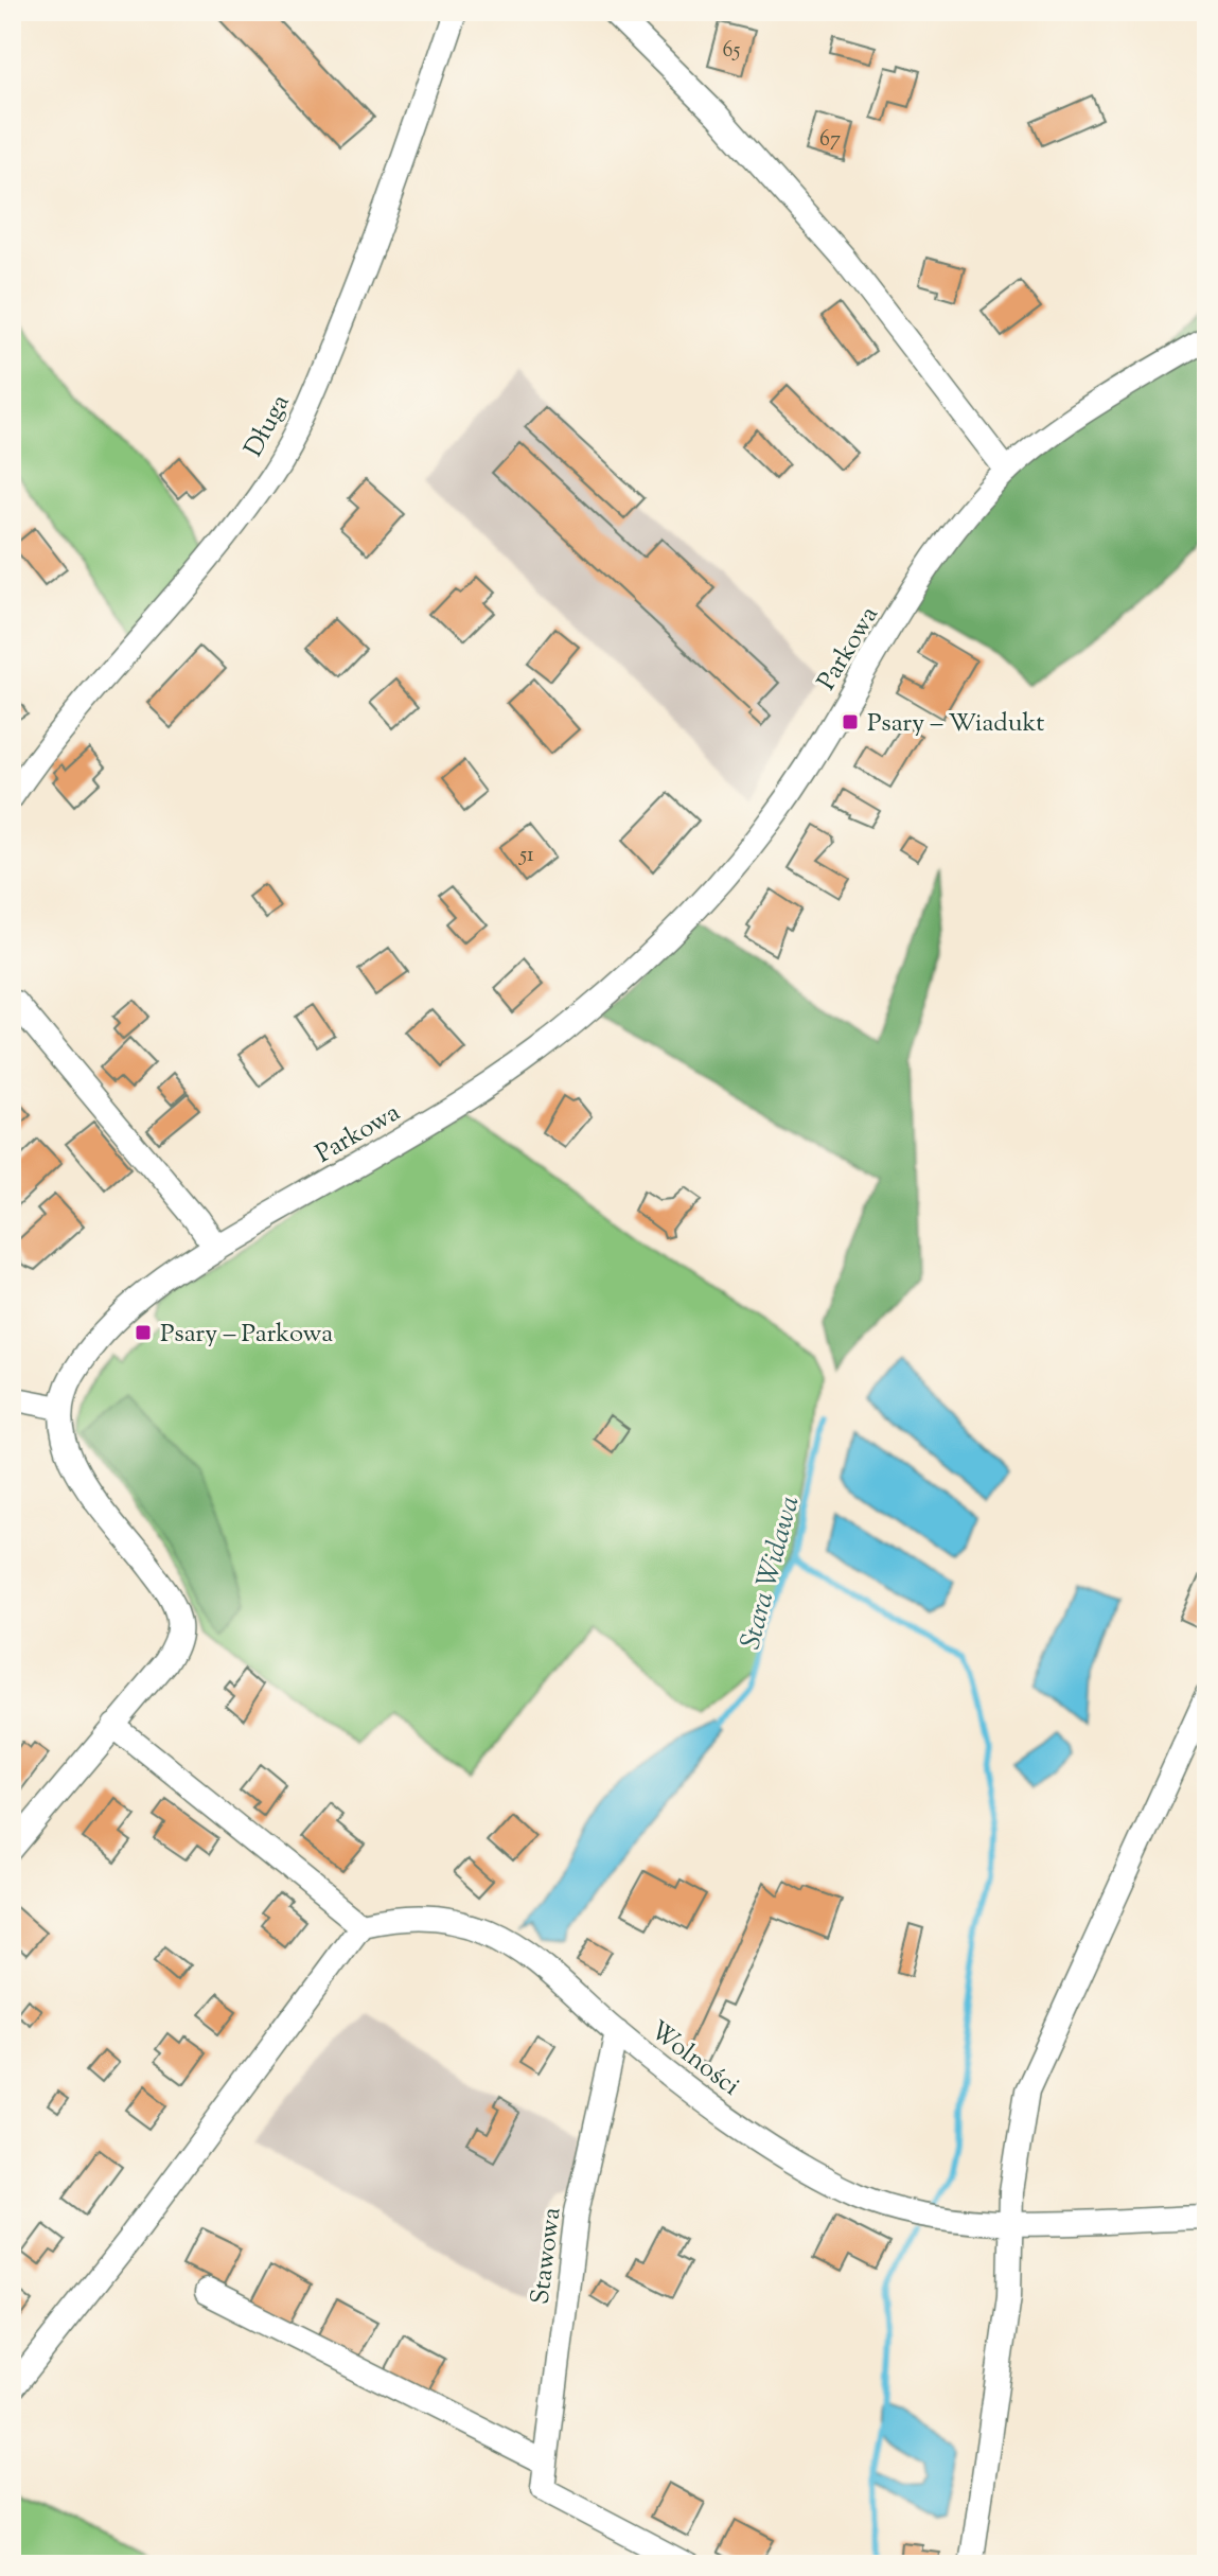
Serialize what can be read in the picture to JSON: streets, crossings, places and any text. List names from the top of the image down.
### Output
{
  "streets": {
    "street": [
      "Długa",
      "Parkowa",
      "Wolności",
      "Stawowa"
    ]
  },
  "crossings": [
    ["Wolności", "Stawowa"]
  ],
  "water": ["Stara Widawa"],
  "places": {
    "transit": ["Psary – Wiadukt", "Psary – Parkowa"]
  },
  "house_numbers": ["65", "67", "51"]
}
